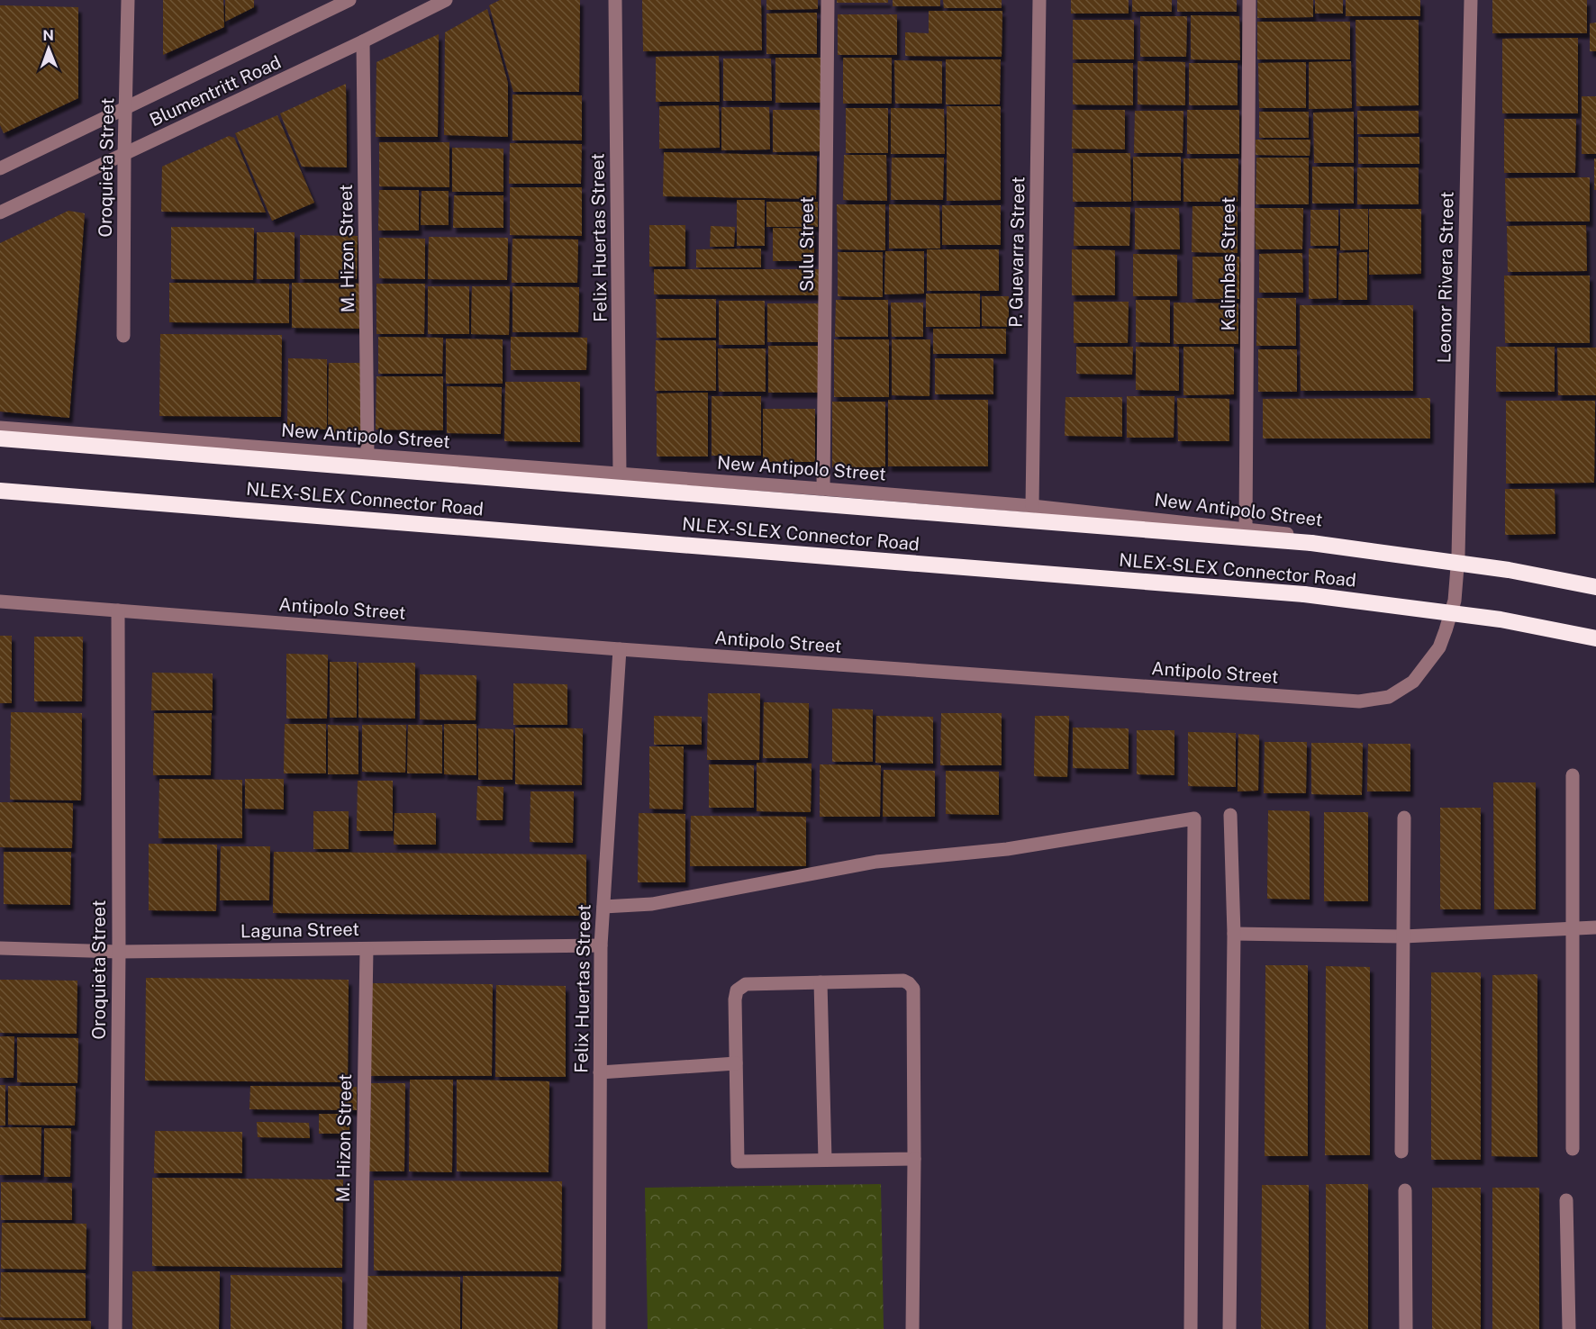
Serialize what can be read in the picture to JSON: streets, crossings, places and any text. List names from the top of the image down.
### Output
{
  "streets": {
    "highway": ["NLEX-SLEX Connector Road"],
    "street": [
      "Blumentritt Road",
      "Oroquieta Street",
      "Felix Huertas Street",
      "Sulu Street",
      "M. Hizon Street",
      "P. Guevarra Street",
      "Kalimbas Street",
      "Leonor Rivera Street",
      "New Antipolo Street",
      "Antipolo Street",
      "Laguna Street"
    ]
  },
  "crossings": [
    ["Blumentritt Road", "Oroquieta Street"],
    ["Blumentritt Road", "M. Hizon Street"],
    ["Oroquieta Street", "Antipolo Street"],
    ["Oroquieta Street", "Laguna Street"],
    ["Felix Huertas Street", "New Antipolo Street"],
    ["Felix Huertas Street", "Antipolo Street"],
    ["Felix Huertas Street", "Laguna Street"],
    ["Sulu Street", "New Antipolo Street"],
    ["M. Hizon Street", "New Antipolo Street"],
    ["M. Hizon Street", "Laguna Street"],
    ["P. Guevarra Street", "New Antipolo Street"],
    ["Kalimbas Street", "New Antipolo Street"],
    ["Leonor Rivera Street", "New Antipolo Street"],
    ["Leonor Rivera Street", "Antipolo Street"],
    ["New Antipolo Street", "NLEX-SLEX Connector Road"],
    ["New Antipolo Street", "Antipolo Street"]
  ],
  "north": "top"
}
